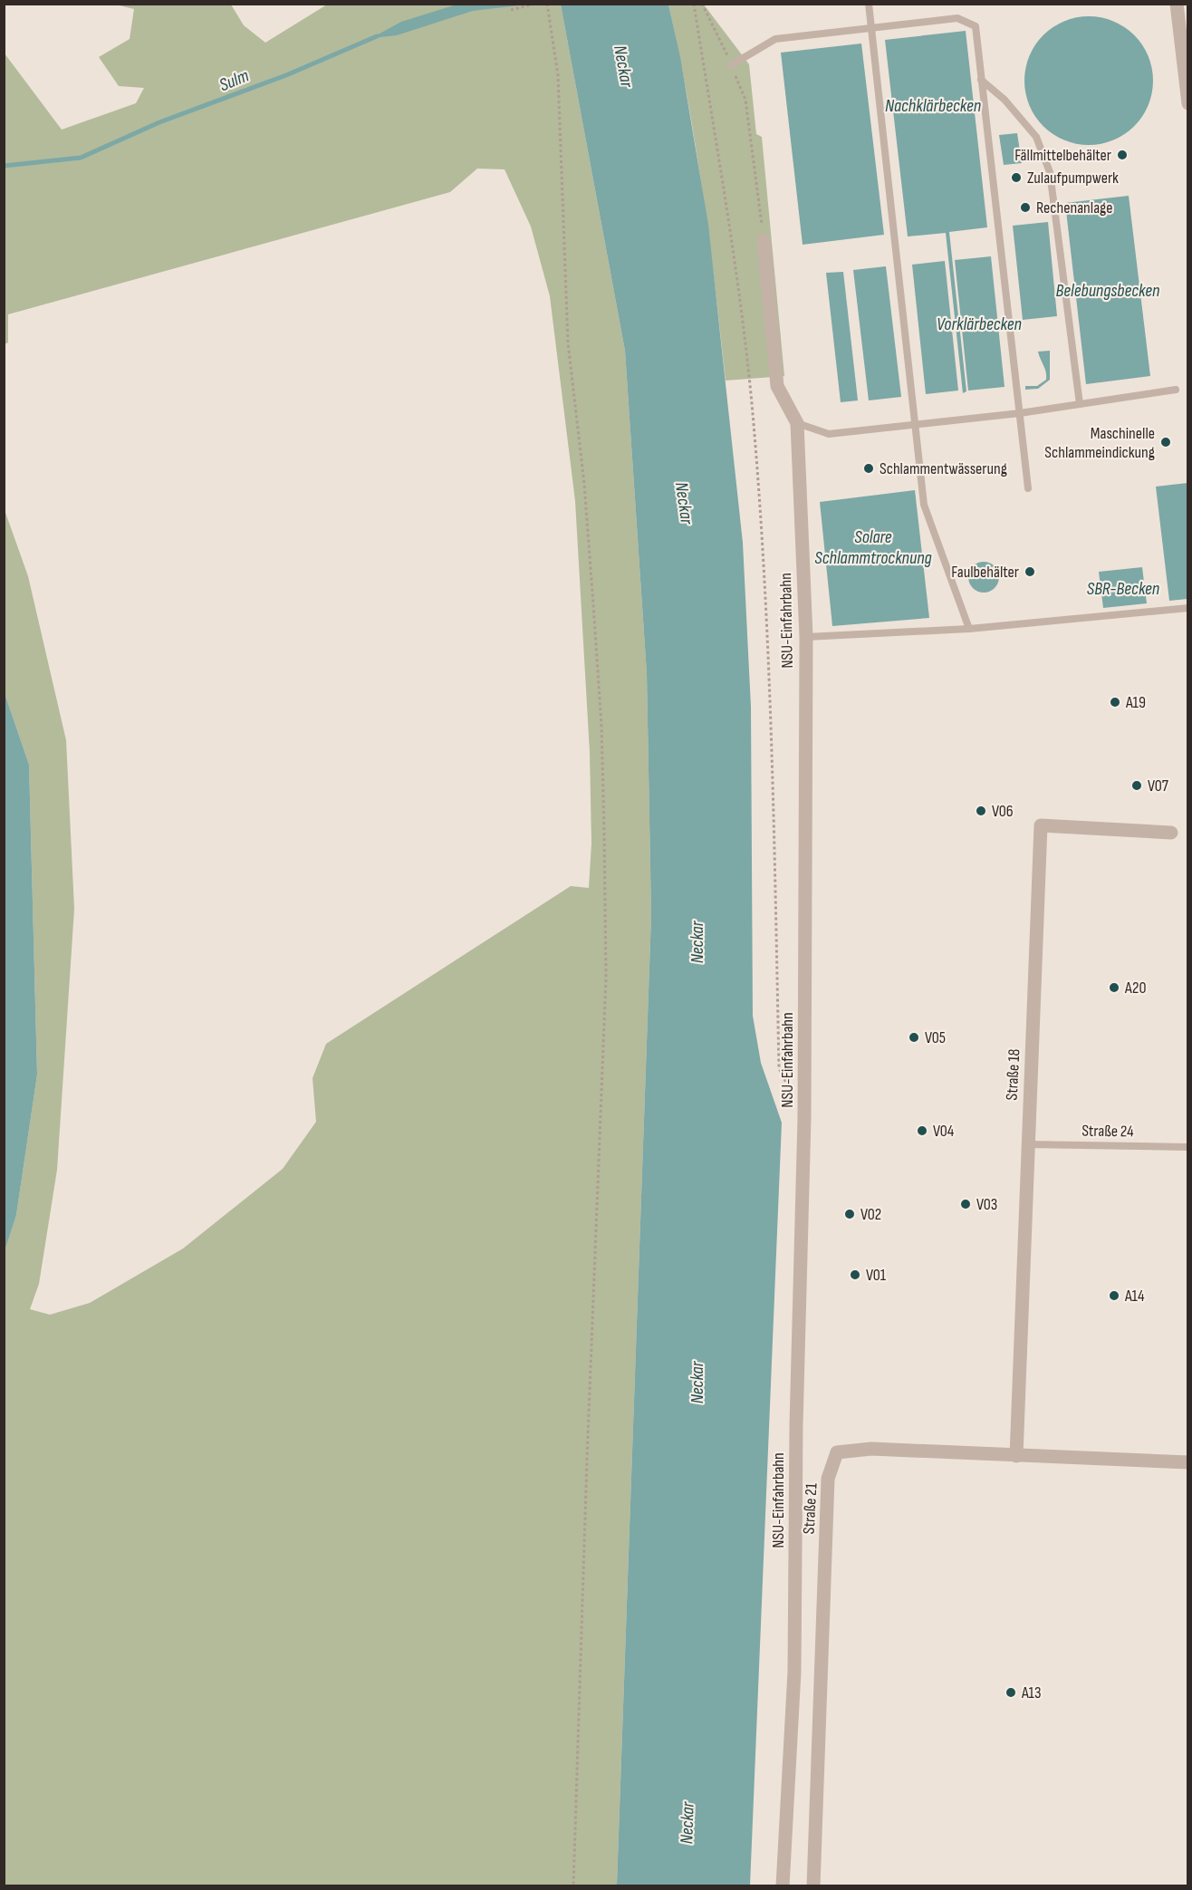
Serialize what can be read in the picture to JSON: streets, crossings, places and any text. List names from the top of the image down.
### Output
{
  "streets": {
    "street": ["NSU-Einfahrbahn", "Straße 18", "Straße 21"],
    "lane": ["Straße 24"]
  },
  "crossings": [
    ["Straße 18", "Straße 24"],
    ["Straße 18", "Straße 21"]
  ],
  "water": [
    "Neckar",
    "Sulm",
    "Nachklärbecken",
    "Belebungsbecken",
    "Vorklärbecken",
    "Solare Schlammtrocknung",
    "SBR-Becken"
  ],
  "places": [
    "Fällmittelbehälter",
    "Zulaufpumpwerk",
    "Rechenanlage",
    "Maschinelle Schlammeindickung",
    "Schlammentwässerung",
    "Faulbehälter",
    "A19",
    "V07",
    "V06",
    "A20",
    "V05",
    "V04",
    "V03",
    "V02",
    "V01",
    "A14",
    "A13"
  ]
}
